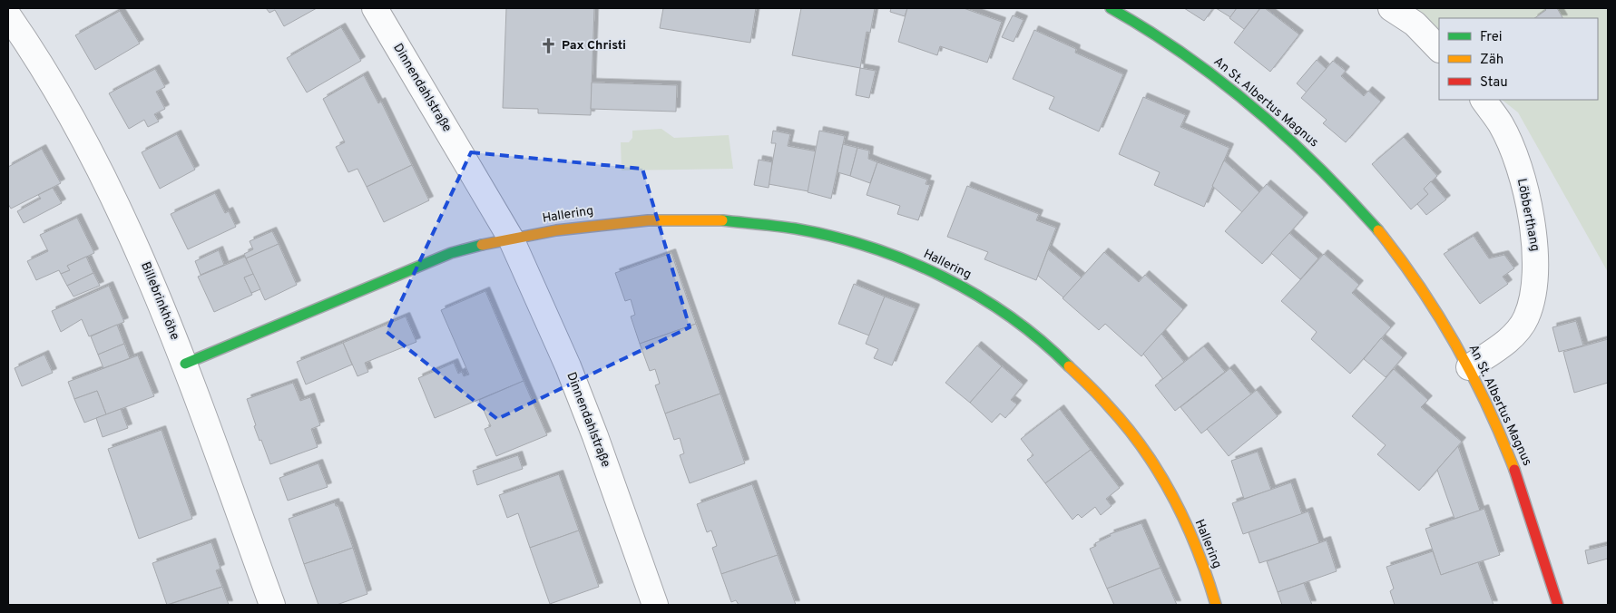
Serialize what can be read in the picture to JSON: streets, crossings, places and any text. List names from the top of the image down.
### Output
{
  "streets": {
    "street": [
      "Dinnendahlstraße",
      "An St. Albertus Magnus",
      "Hallering",
      "Löbberthang",
      "Billebrinkhöhe"
    ]
  },
  "crossings": [
    ["Dinnendahlstraße", "Hallering"],
    ["An St. Albertus Magnus", "Löbberthang"]
  ],
  "places": {
    "church": ["Pax Christi"]
  },
  "legend": ["Frei", "Zäh", "Stau"]
}
